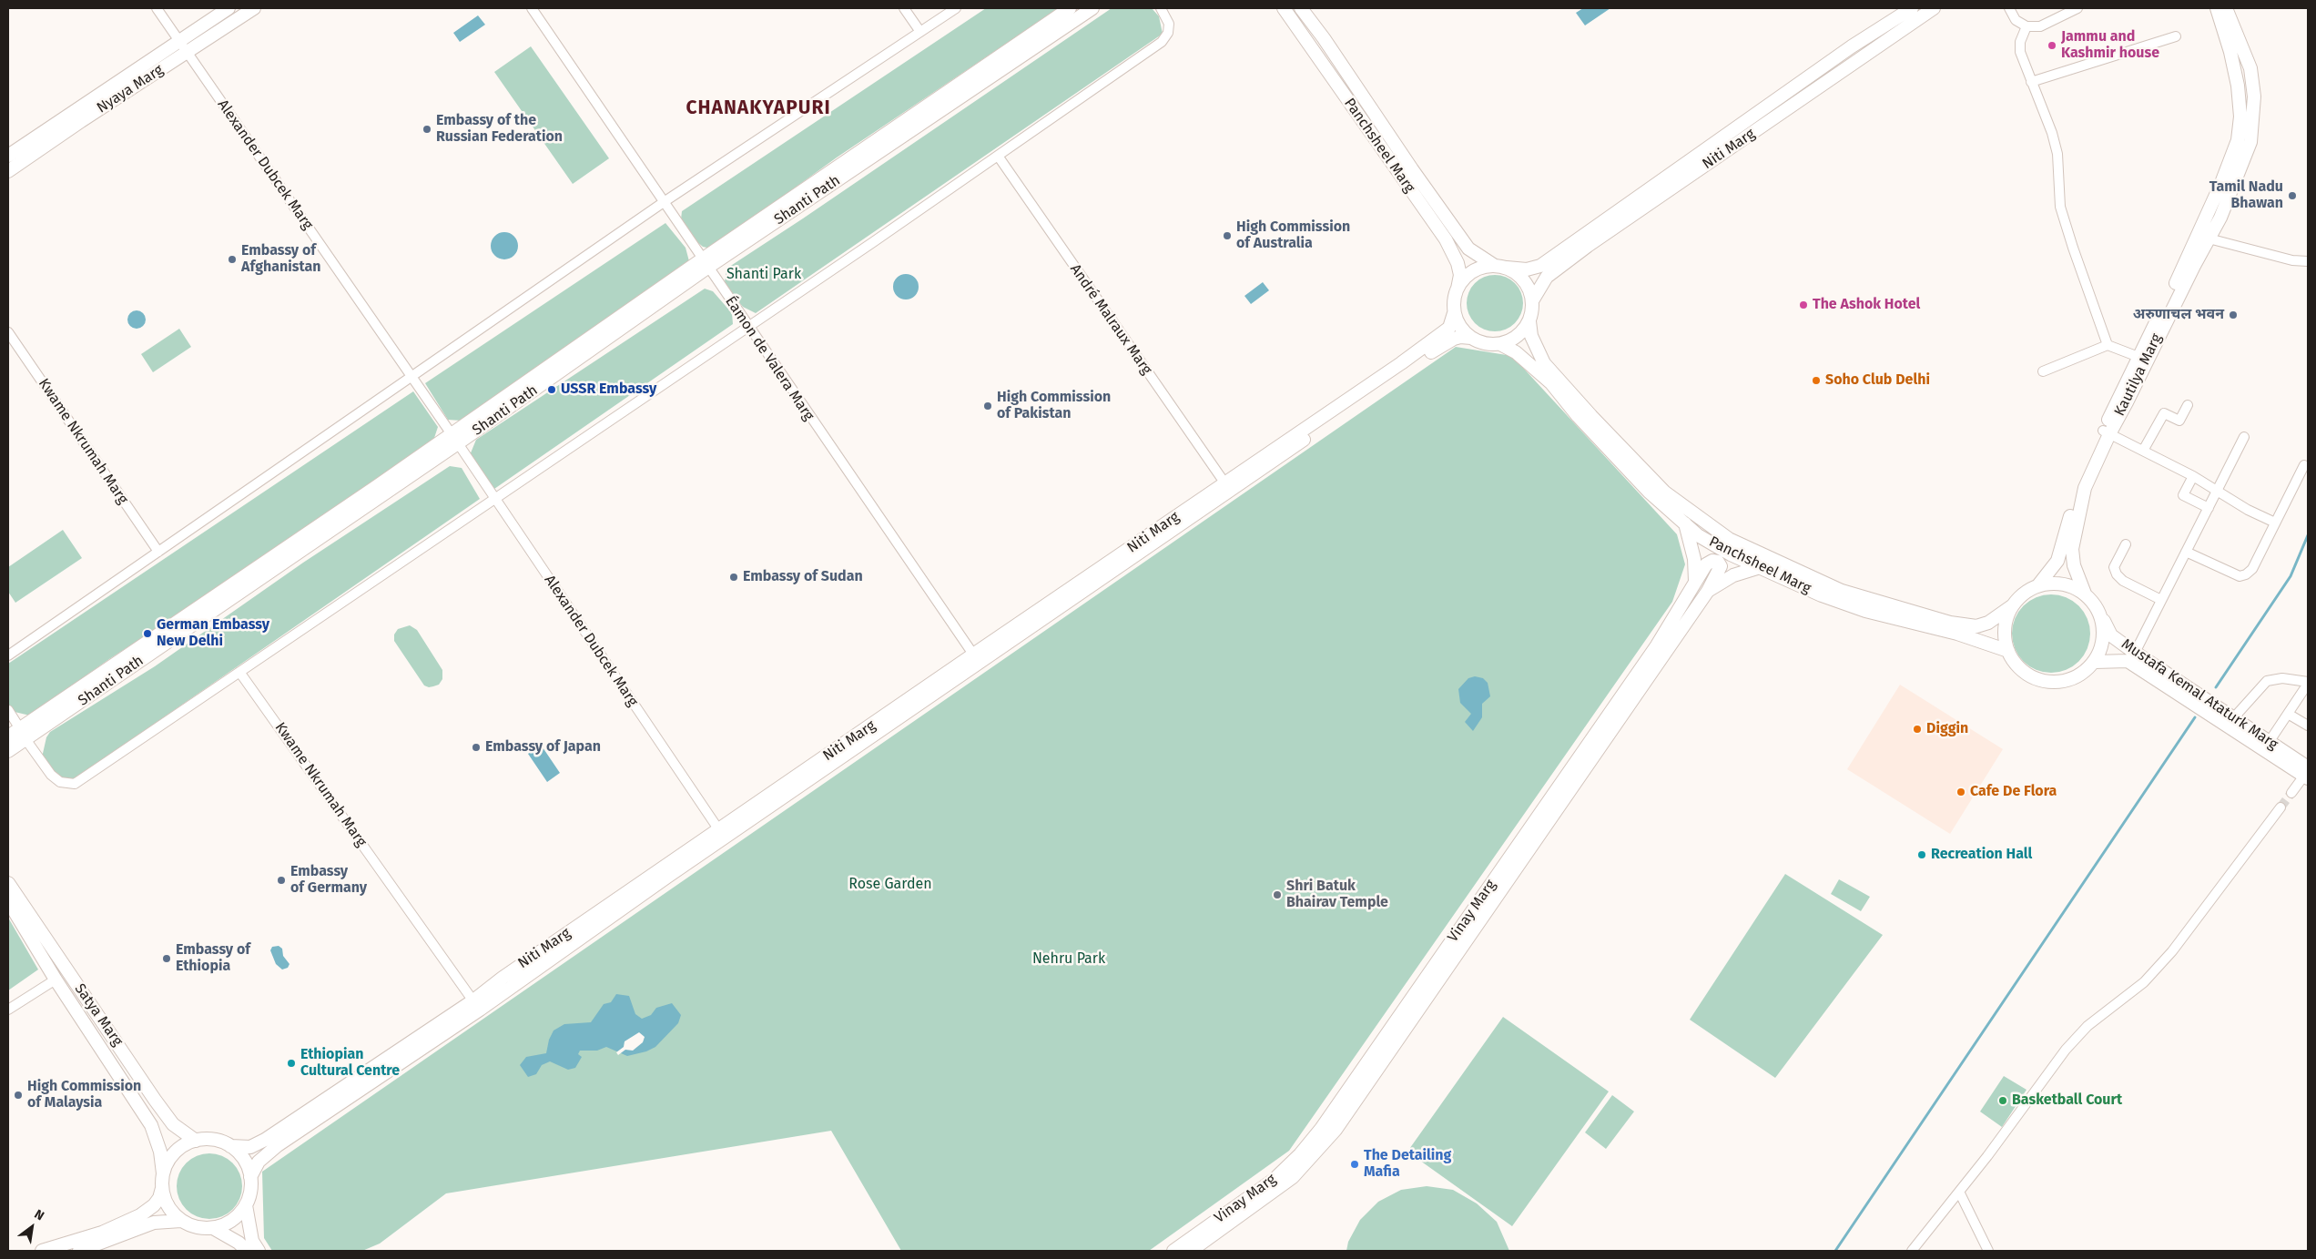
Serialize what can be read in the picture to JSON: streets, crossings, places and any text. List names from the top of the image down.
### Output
{
  "streets": {
    "main road": [
      "Nyaya Marg",
      "Panchsheel Marg",
      "Niti Marg",
      "Shanti Path",
      "Kautilya Marg",
      "Mustafa Kemal Ataturk Marg",
      "Vinay Marg",
      "Satya Marg"
    ],
    "street": [
      "Alexander Dubcek Marg",
      "André Malraux Marg",
      "Éamon de Valera Marg",
      "Kwame Nkrumah Marg"
    ]
  },
  "crossings": [
    ["Nyaya Marg", "Alexander Dubcek Marg"],
    ["Panchsheel Marg", "Niti Marg"],
    ["Panchsheel Marg", "Kautilya Marg"],
    ["Panchsheel Marg", "Mustafa Kemal Ataturk Marg"],
    ["Panchsheel Marg", "Vinay Marg"],
    ["Niti Marg", "Alexander Dubcek Marg"],
    ["Niti Marg", "André Malraux Marg"],
    ["Niti Marg", "Éamon de Valera Marg"],
    ["Niti Marg", "Kwame Nkrumah Marg"],
    ["Niti Marg", "Satya Marg"],
    ["Alexander Dubcek Marg", "Shanti Path"],
    ["Shanti Path", "Éamon de Valera Marg"],
    ["Kautilya Marg", "Mustafa Kemal Ataturk Marg"]
  ],
  "districts": ["CHANAKYAPURI"],
  "parks": ["Shanti Park", "Rose Garden", "Nehru Park"],
  "places": [
    "Jammu and Kashmir house",
    "Embassy of the Russian Federation",
    "Tamil Nadu Bhawan",
    "High Commission of Australia",
    "Embassy of Afghanistan",
    "The Ashok Hotel",
    "अरुणाचल भवन",
    "Soho Club Delhi",
    "USSR Embassy",
    "High Commission of Pakistan",
    "Embassy of Sudan",
    "German Embassy New Delhi",
    "Diggin",
    "Embassy of Japan",
    "Cafe De Flora",
    "Recreation Hall",
    "Embassy of Germany",
    "Shri Batuk Bhairav Temple",
    "Embassy of Ethiopia",
    "Ethiopian Cultural Centre",
    "High Commission of Malaysia",
    "Basketball Court",
    "The Detailing Mafia"
  ],
  "north": "top right"
}
